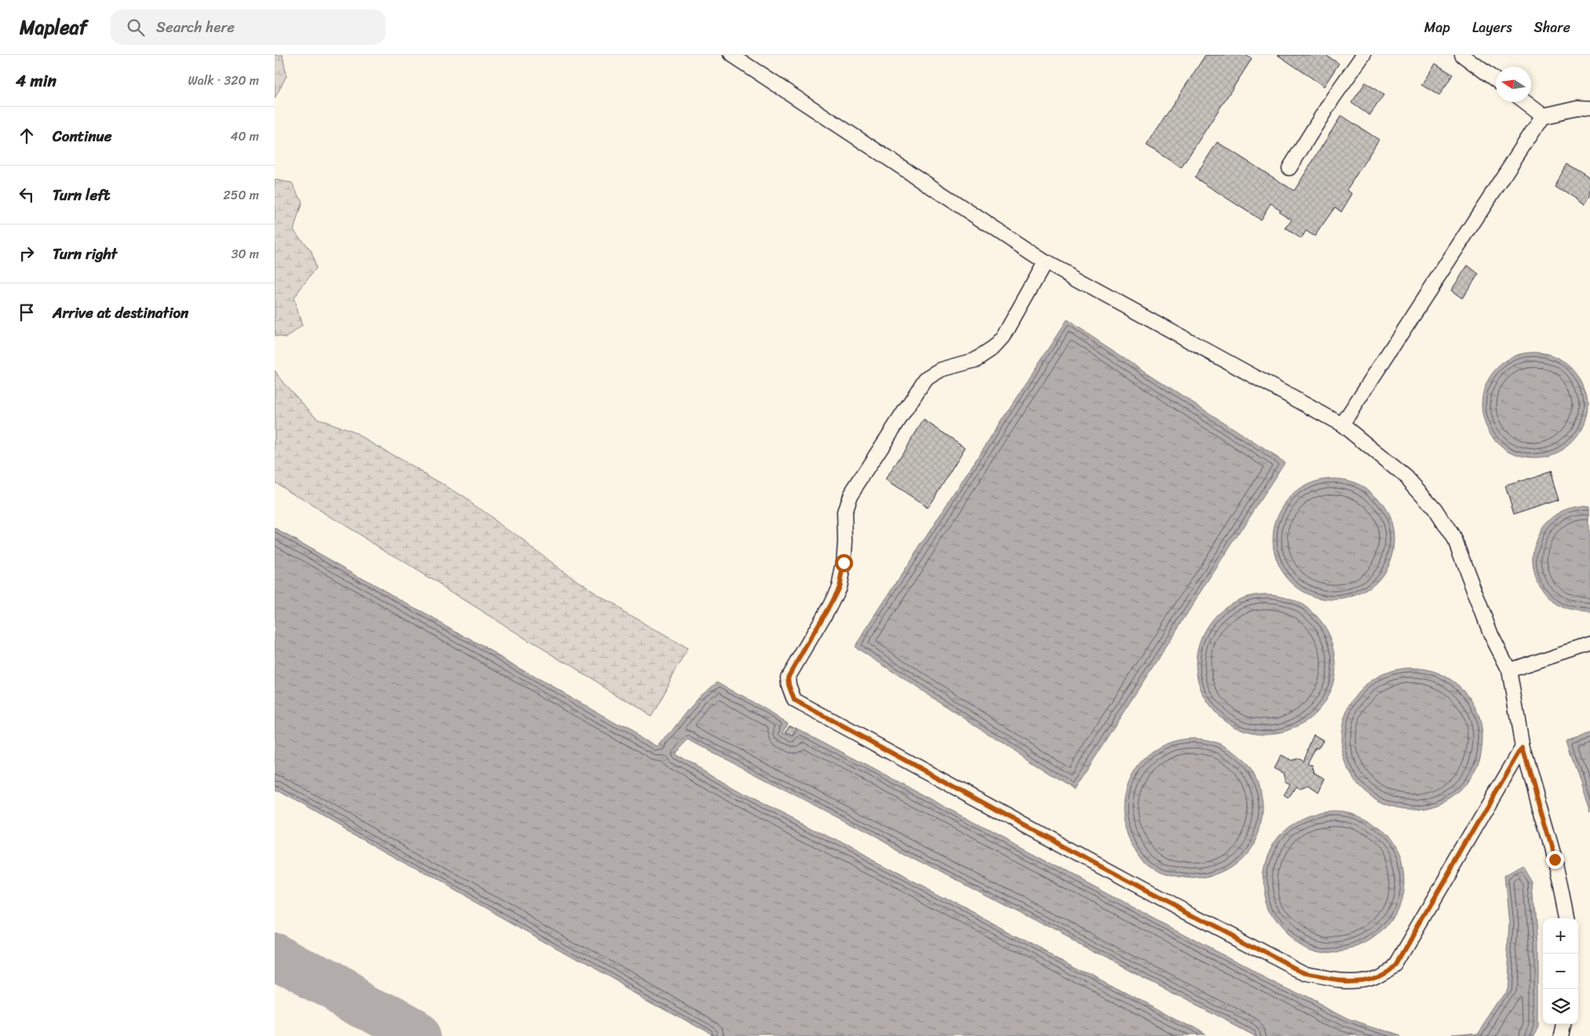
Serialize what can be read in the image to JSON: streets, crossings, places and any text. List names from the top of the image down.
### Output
{
  "north": "left",
  "page": {
    "header": "Mapleaf",
    "search": "Search here",
    "nav": ["Map", "Layers", "Share"],
    "heading": ["4 min", "Walk · 320 m"],
    "list": [
      ["Continue", "40 m"],
      ["Turn left", "250 m"],
      ["Turn right", "30 m"],
      "Arrive at destination"
    ],
    "map_buttons": ["+", "−"]
  }
}
